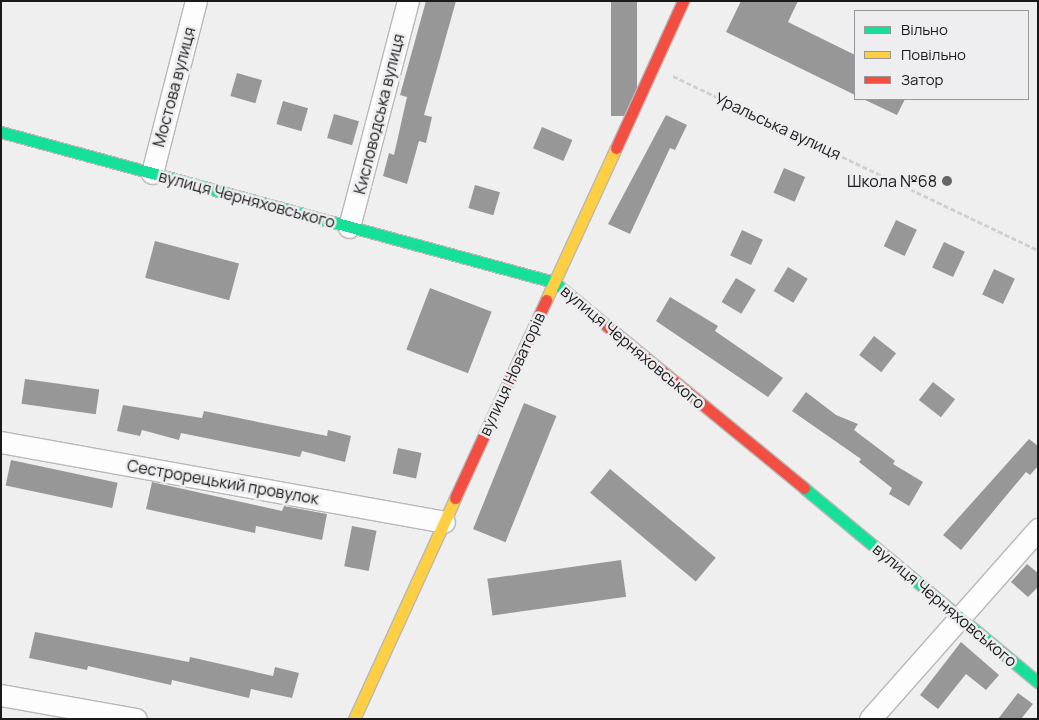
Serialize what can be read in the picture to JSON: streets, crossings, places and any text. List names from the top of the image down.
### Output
{
  "streets": {
    "street": [
      "Мостова вулиця",
      "Кисловодська вулиця",
      "вулиця Черняховського",
      "вулиця Новаторів",
      "Сестрорецький провулок"
    ],
    "path": ["Уральська вулиця"]
  },
  "crossings": [
    ["Мостова вулиця", "вулиця Черняховського"],
    ["Кисловодська вулиця", "вулиця Черняховського"],
    ["Уральська вулиця", "вулиця Новаторів"],
    ["вулиця Черняховського", "вулиця Новаторів"],
    ["вулиця Новаторів", "Сестрорецький провулок"]
  ],
  "places": ["Школа №68"],
  "legend": ["Вільно", "Повільно", "Затор"]
}
